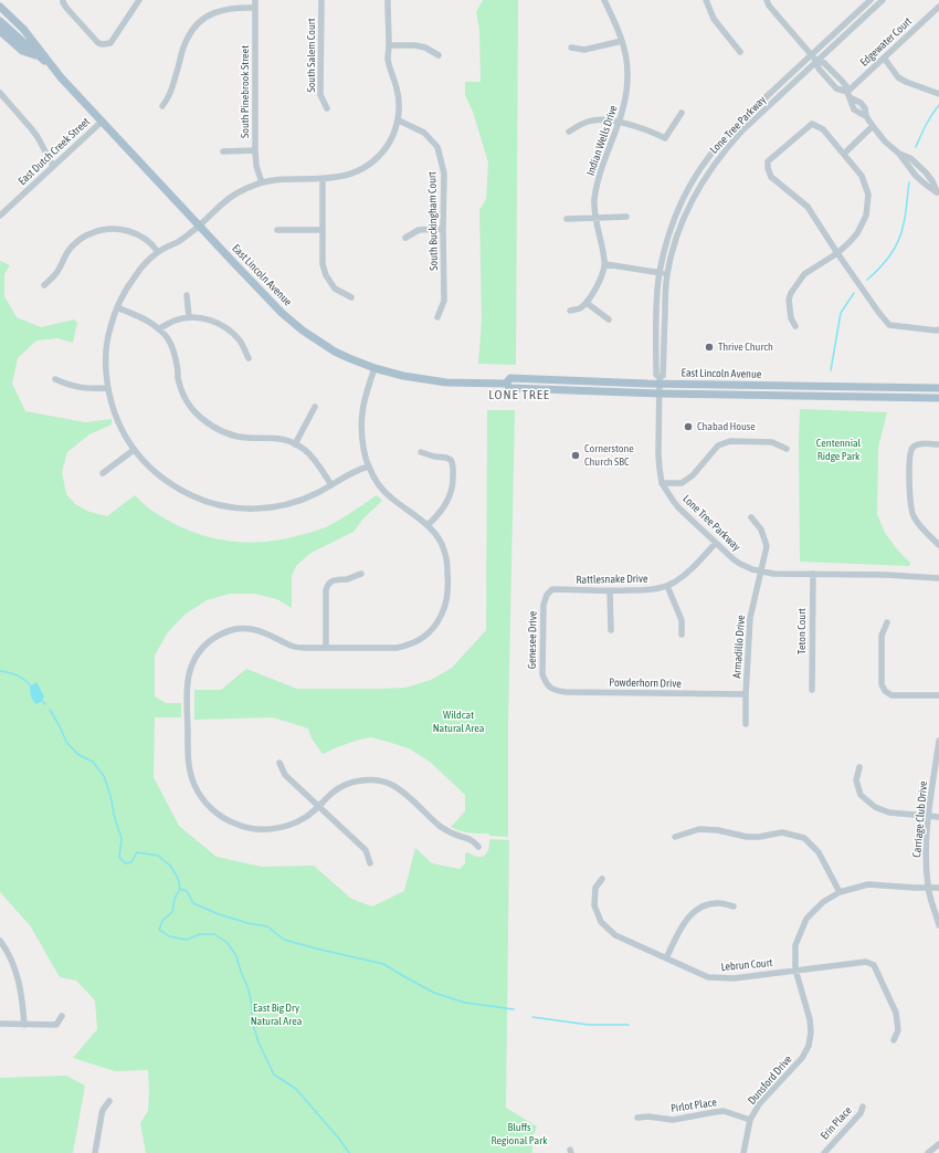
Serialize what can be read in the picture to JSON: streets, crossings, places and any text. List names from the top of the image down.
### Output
{
  "streets": {
    "main road": ["East Lincoln Avenue"],
    "street": [
      "Edgewater Court",
      "South Salem Court",
      "South Pinebrook Street",
      "Lone Tree Parkway",
      "Indian Wells Drive",
      "East Dutch Creek Street",
      "South Buckingham Court",
      "Rattlesnake Drive",
      "Teton Court",
      "Genesee Drive",
      "Armadillo Drive",
      "Powderhorn Drive",
      "Carriage Club Drive",
      "Lebrun Court",
      "Dunsford Drive",
      "Pirlot Place",
      "Erin Place"
    ]
  },
  "crossings": [
    ["Lone Tree Parkway", "East Lincoln Avenue"],
    ["Lone Tree Parkway", "Rattlesnake Drive"],
    ["Lone Tree Parkway", "Teton Court"],
    ["Lone Tree Parkway", "Armadillo Drive"],
    ["East Dutch Creek Street", "East Lincoln Avenue"],
    ["Rattlesnake Drive", "Genesee Drive"],
    ["Genesee Drive", "Powderhorn Drive"],
    ["Armadillo Drive", "Powderhorn Drive"],
    ["Carriage Club Drive", "Dunsford Drive"],
    ["Lebrun Court", "Dunsford Drive"],
    ["Dunsford Drive", "Pirlot Place"]
  ],
  "districts": ["LONE TREE"],
  "parks": [
    "Centennial Ridge Park",
    "Wildcat Natural Area",
    "East Big Dry Natural Area",
    "Bluffs Regional Park"
  ],
  "places": ["Thrive Church", "Chabad House", "Cornerstone Church SBC"]
}
